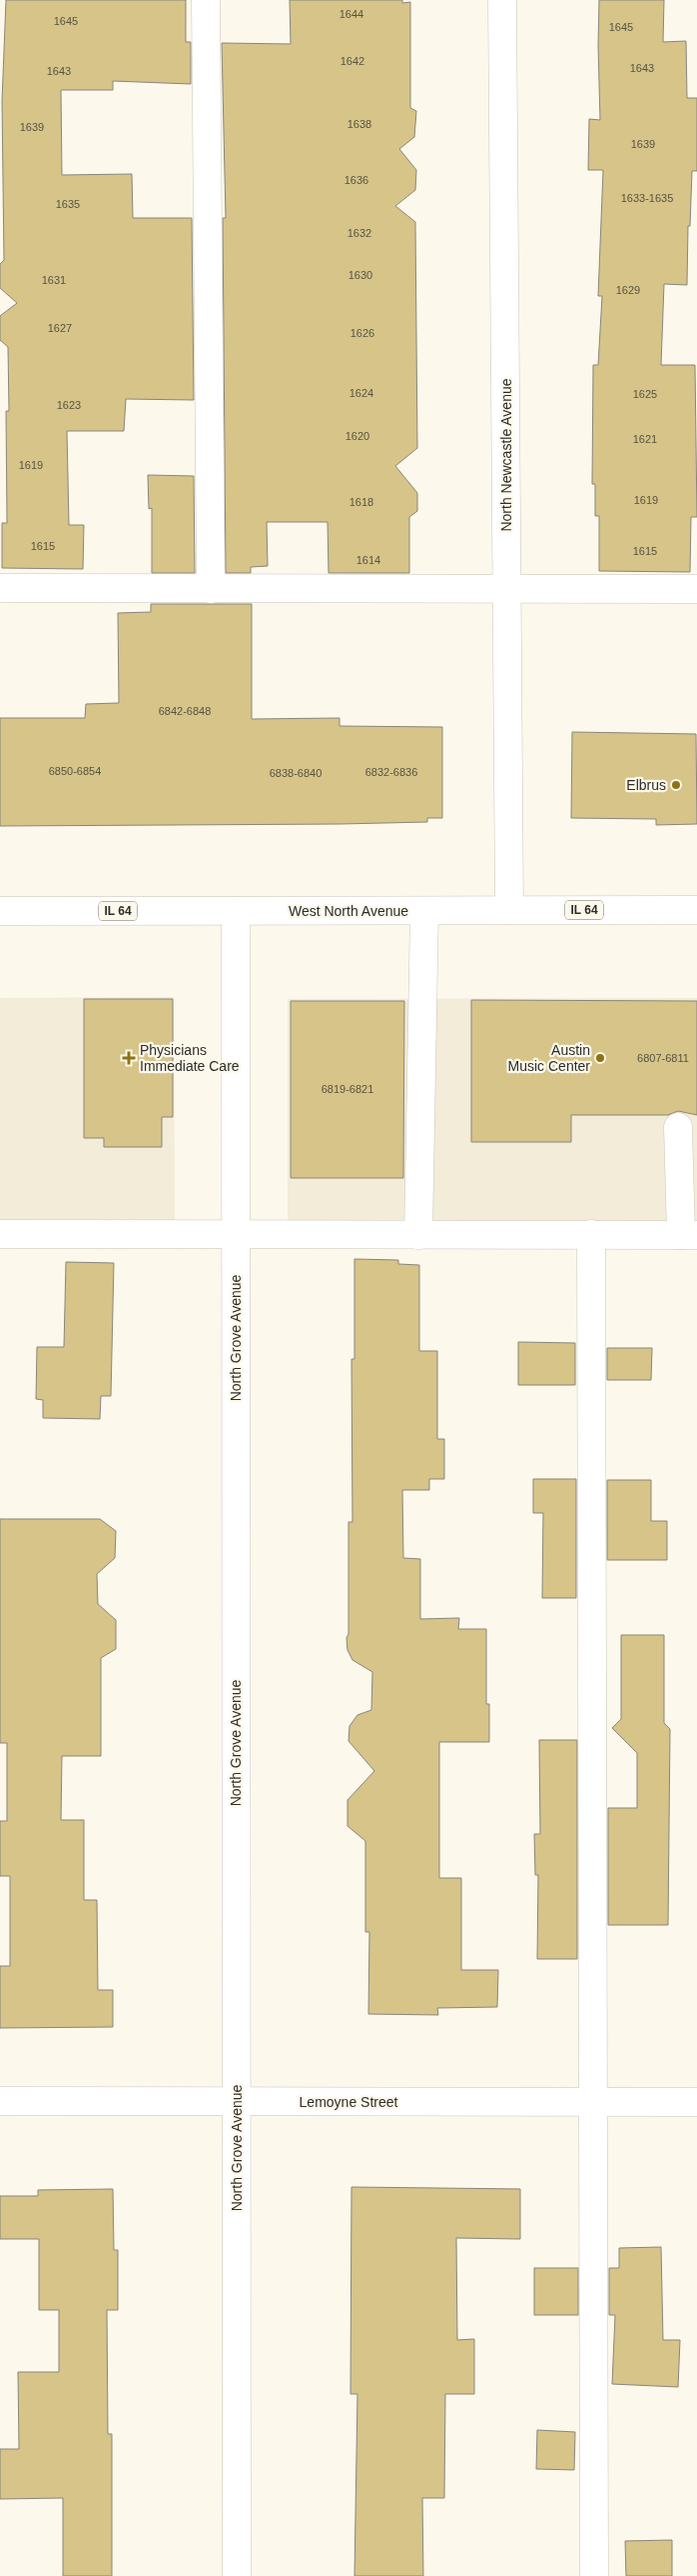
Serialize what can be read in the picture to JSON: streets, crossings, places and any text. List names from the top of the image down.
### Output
{
  "streets": {
    "street": [
      "North Newcastle Avenue",
      "IL 64",
      "West North Avenue",
      "North Grove Avenue",
      "Lemoyne Street"
    ]
  },
  "crossings": [
    ["North Newcastle Avenue", "West North Avenue"],
    ["West North Avenue", "North Grove Avenue"],
    ["North Grove Avenue", "Lemoyne Street"]
  ],
  "places": {
    "other": ["Elbrus", "Austin Music Center"],
    "health": ["Physicians Immediate Care"]
  },
  "house_numbers": [
    "1644",
    "1645",
    "1645",
    "1642",
    "1643",
    "1643",
    "1638",
    "1639",
    "1639",
    "1636",
    "1633-1635",
    "1635",
    "1632",
    "1630",
    "1631",
    "1629",
    "1627",
    "1626",
    "1624",
    "1625",
    "1623",
    "1620",
    "1621",
    "1619",
    "1619",
    "1618",
    "1615",
    "1615",
    "1614",
    "6842-6848",
    "6850-6854",
    "6832-6836",
    "6838-6840",
    "6807-6811",
    "6819-6821"
  ]
}
